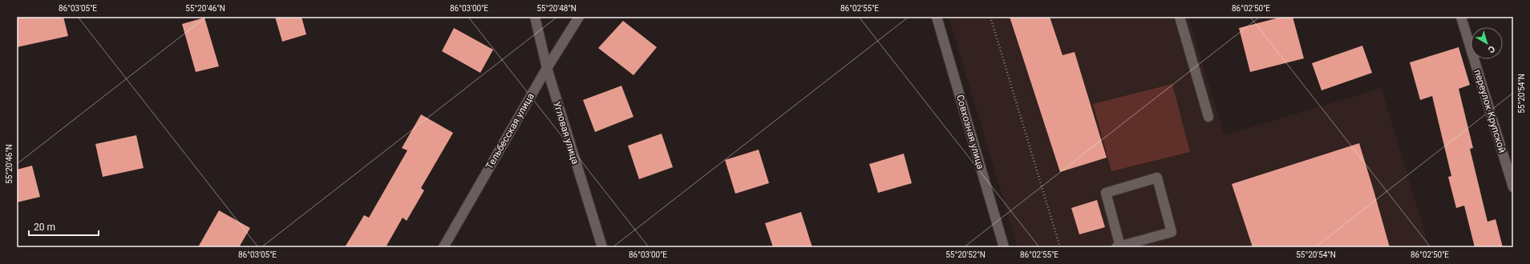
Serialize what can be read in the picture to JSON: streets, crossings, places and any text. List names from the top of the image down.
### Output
{
  "streets": {
    "street": [
      "переулок Крупской",
      "Тельбесская улица",
      "Совхозная улица",
      "Угловая улица"
    ]
  },
  "crossings": [
    ["Тельбесская улица", "Угловая улица"]
  ],
  "scale_bar": "20 m",
  "north": "bottom right",
  "coordinates": [
    "86°03'05\"E",
    "55°20'46\"N",
    "86°03'00\"E",
    "55°20'48\"N",
    "86°02'55\"E",
    "86°02'50\"E",
    "55°20'54\"N",
    "55°20'52\"N"
  ]
}
